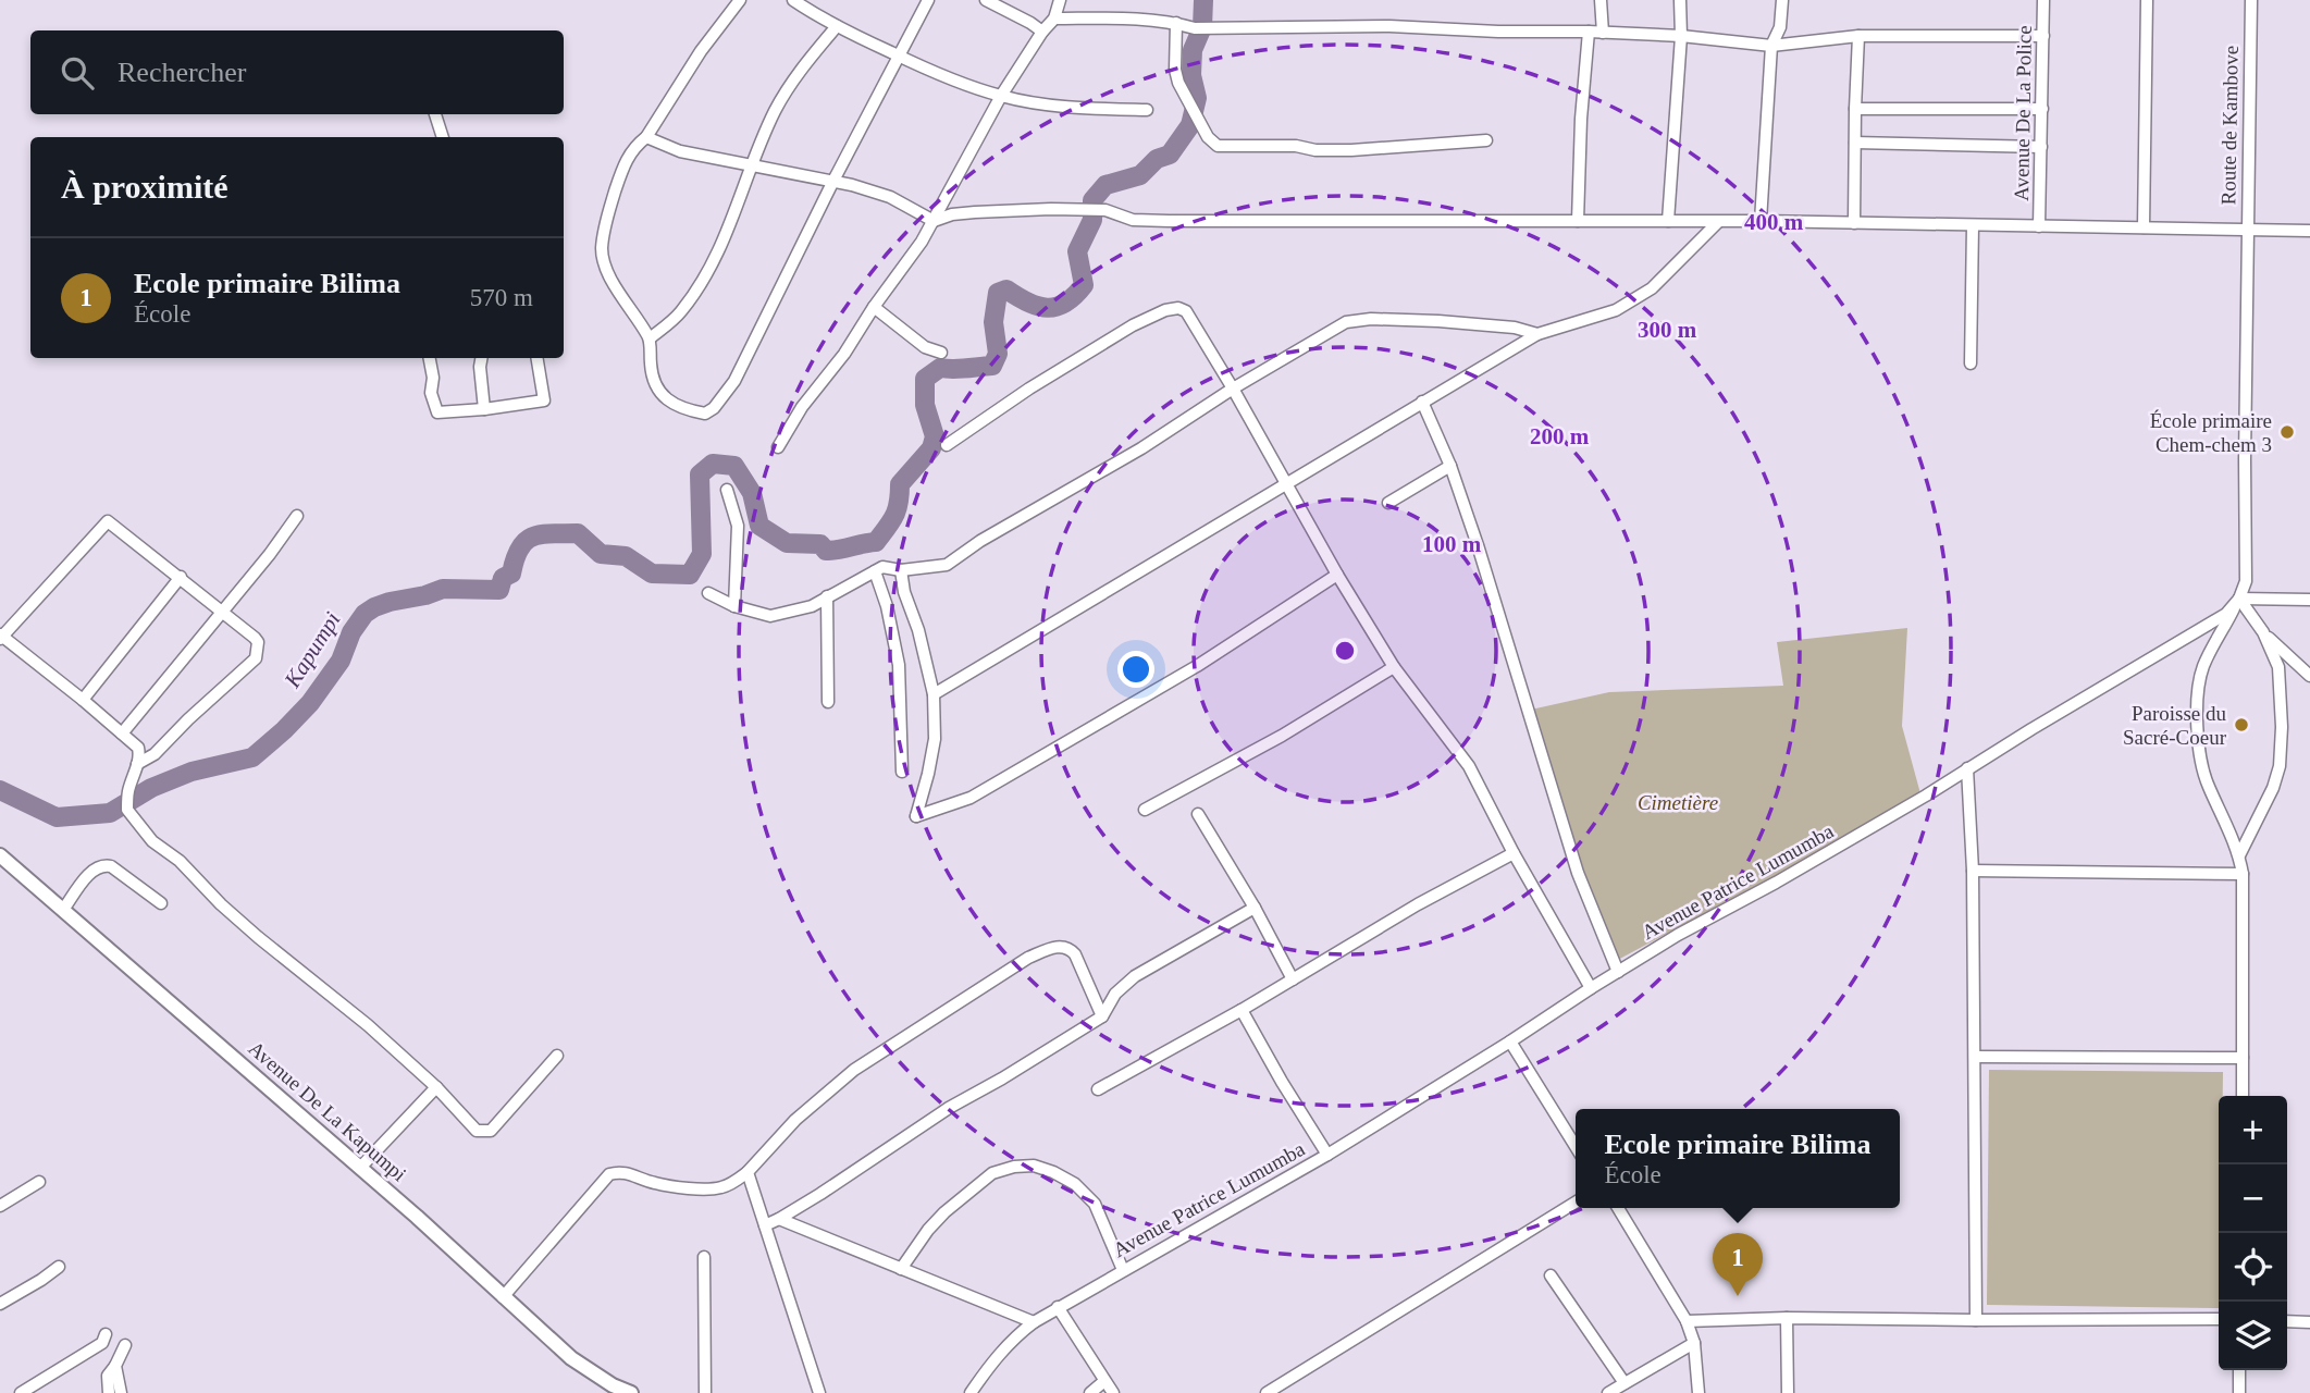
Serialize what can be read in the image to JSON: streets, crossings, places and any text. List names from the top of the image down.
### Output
{
  "streets": {
    "main road": ["Avenue De La Kapumpi"],
    "street": ["Avenue De La Police", "Route de Kambove", "Avenue Patrice Lumumba"]
  },
  "crossings": [
    ["Route de Kambove", "Avenue Patrice Lumumba"]
  ],
  "water": ["Kapumpi"],
  "parks": ["Cimetière"],
  "places": ["École primaire Chem-chem 3", "Paroisse du Sacré-Coeur"],
  "page": {
    "search": "Rechercher",
    "heading": "À proximité",
    "list": [
      {
        "mark": "1",
        "name": "Ecole primaire Bilima",
        "note": "École",
        "value": "570 m"
      }
    ],
    "map_buttons": ["+", "−"],
    "popup": ["Ecole primaire Bilima", "École"],
    "pins": "1"
  },
  "rings": [
    "400 m",
    "300 m",
    "200 m",
    "100 m"
  ]
}
